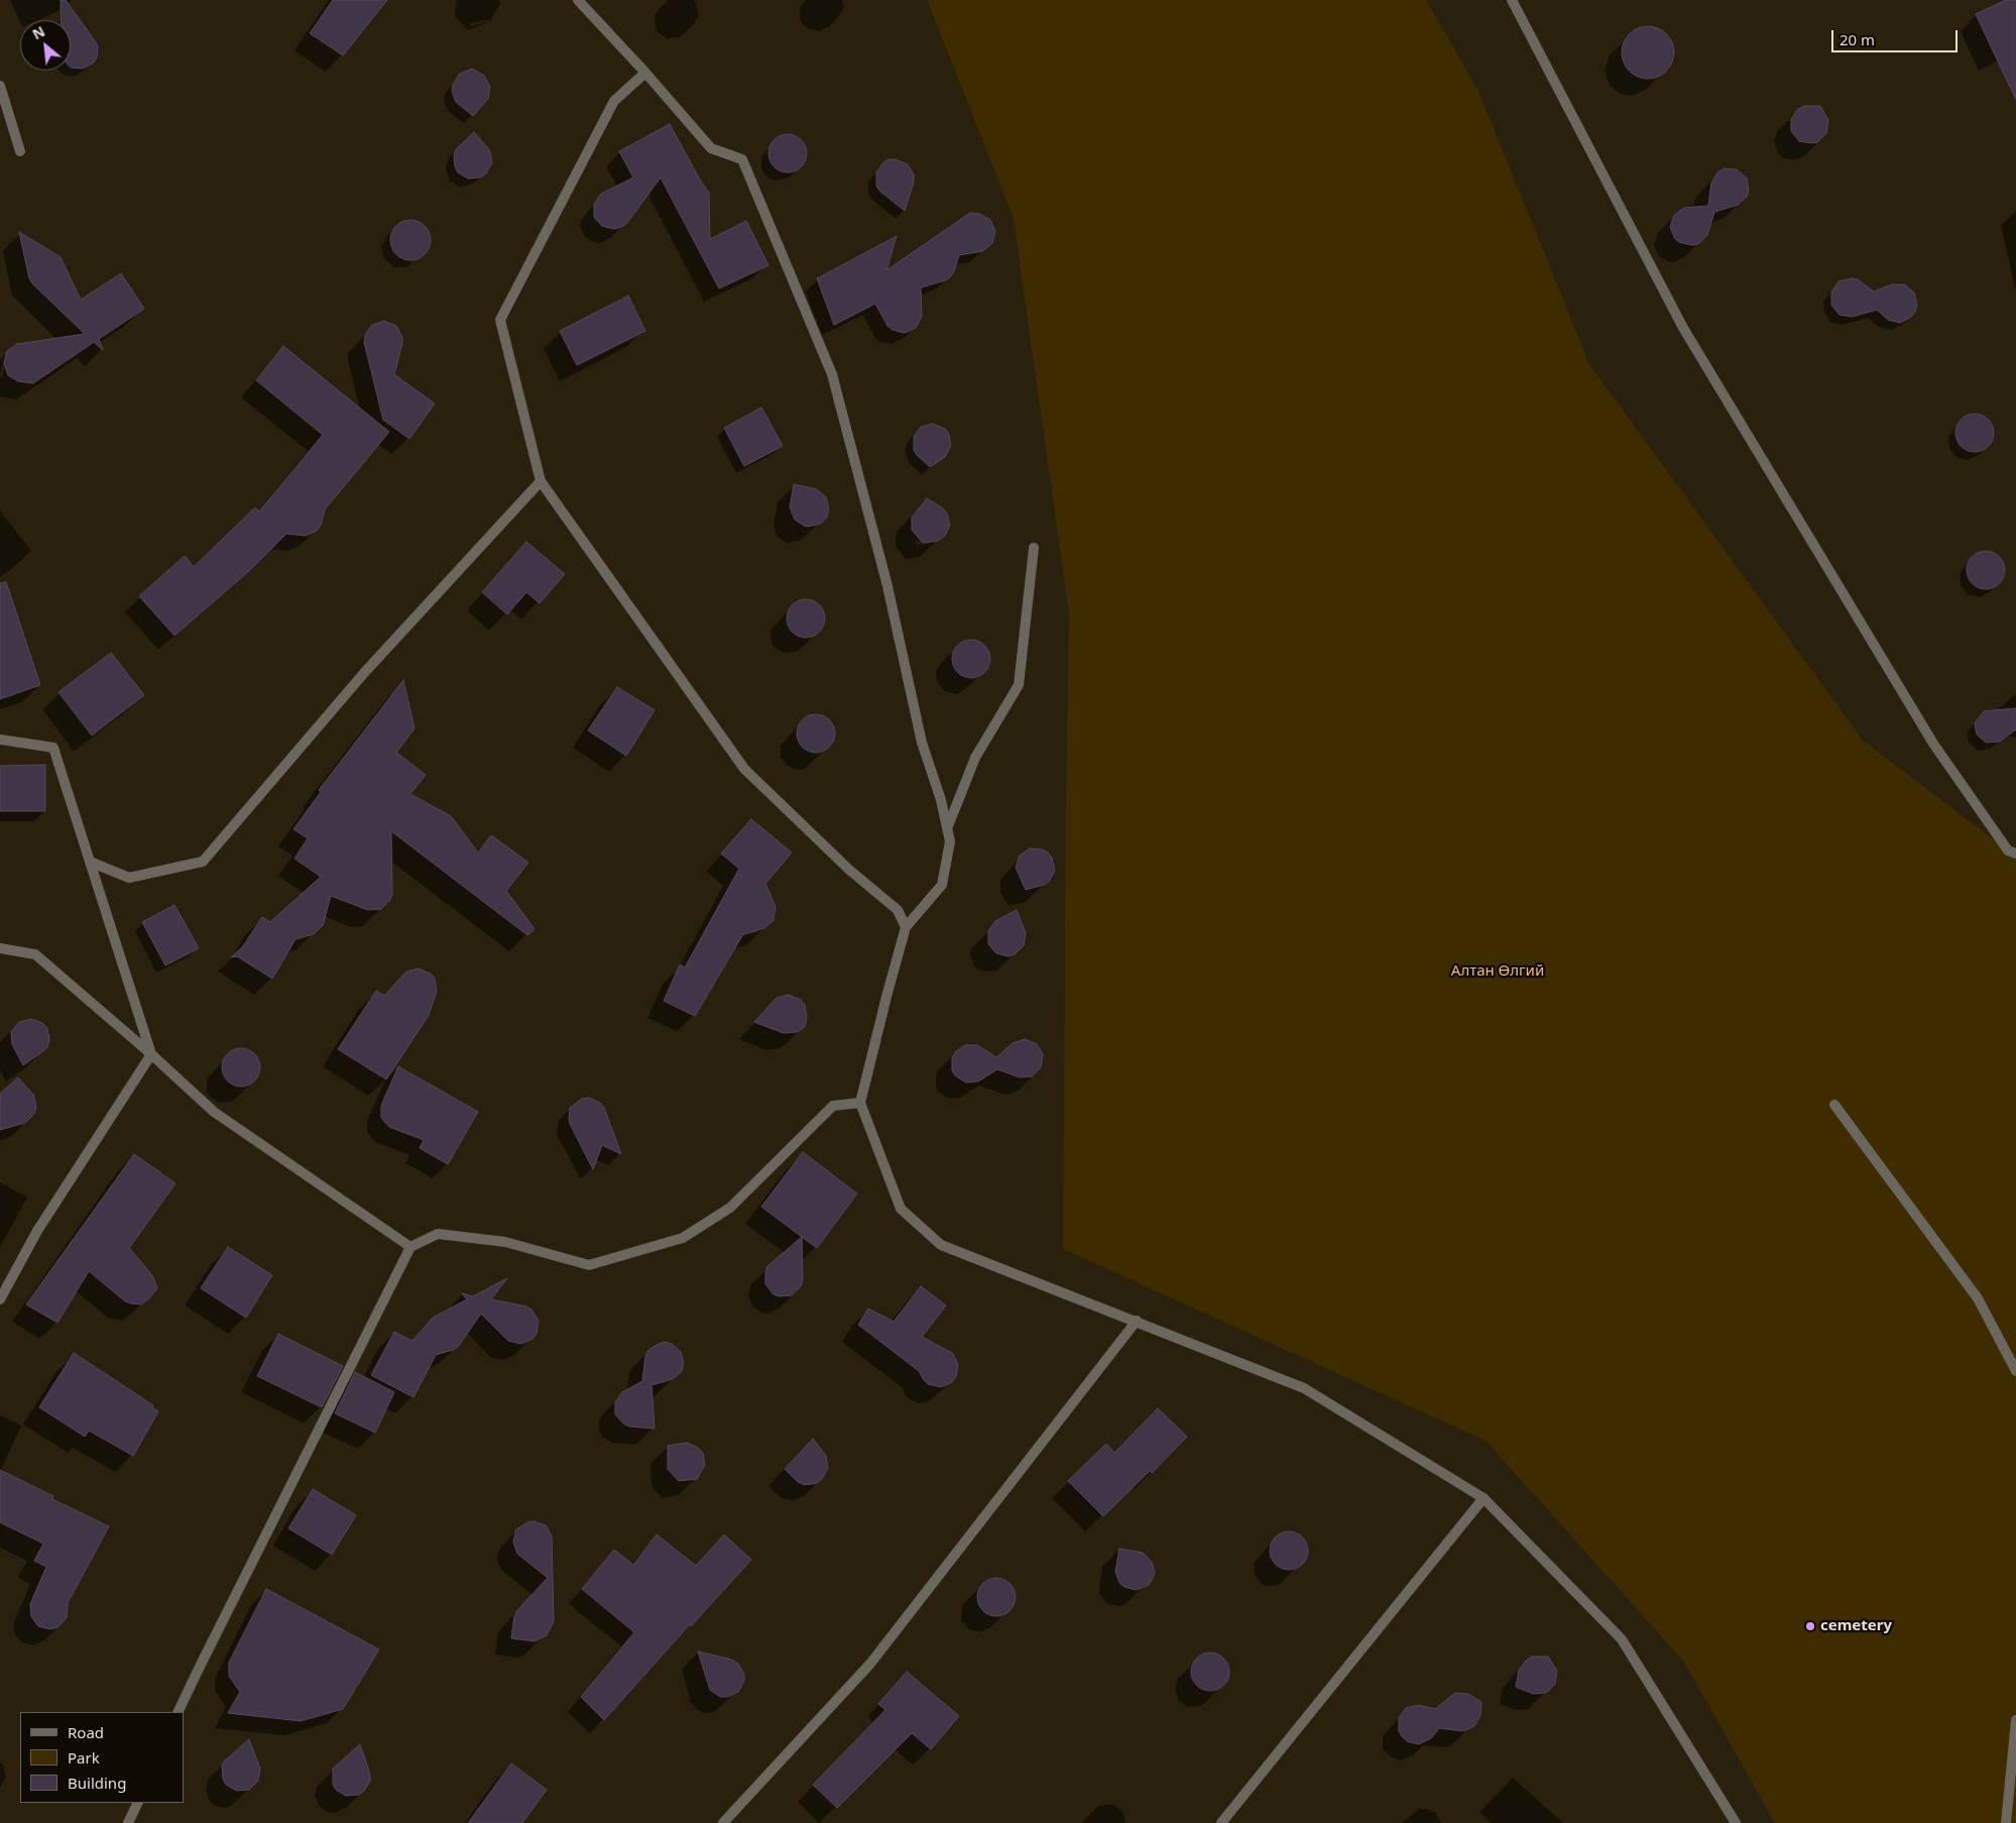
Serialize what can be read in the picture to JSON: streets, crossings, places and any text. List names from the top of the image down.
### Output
{
  "parks": ["Алтан Өлгий"],
  "places": ["cemetery"],
  "legend": ["Road", "Park", "Building"],
  "scale_bar": "20 m",
  "north": "top left"
}
